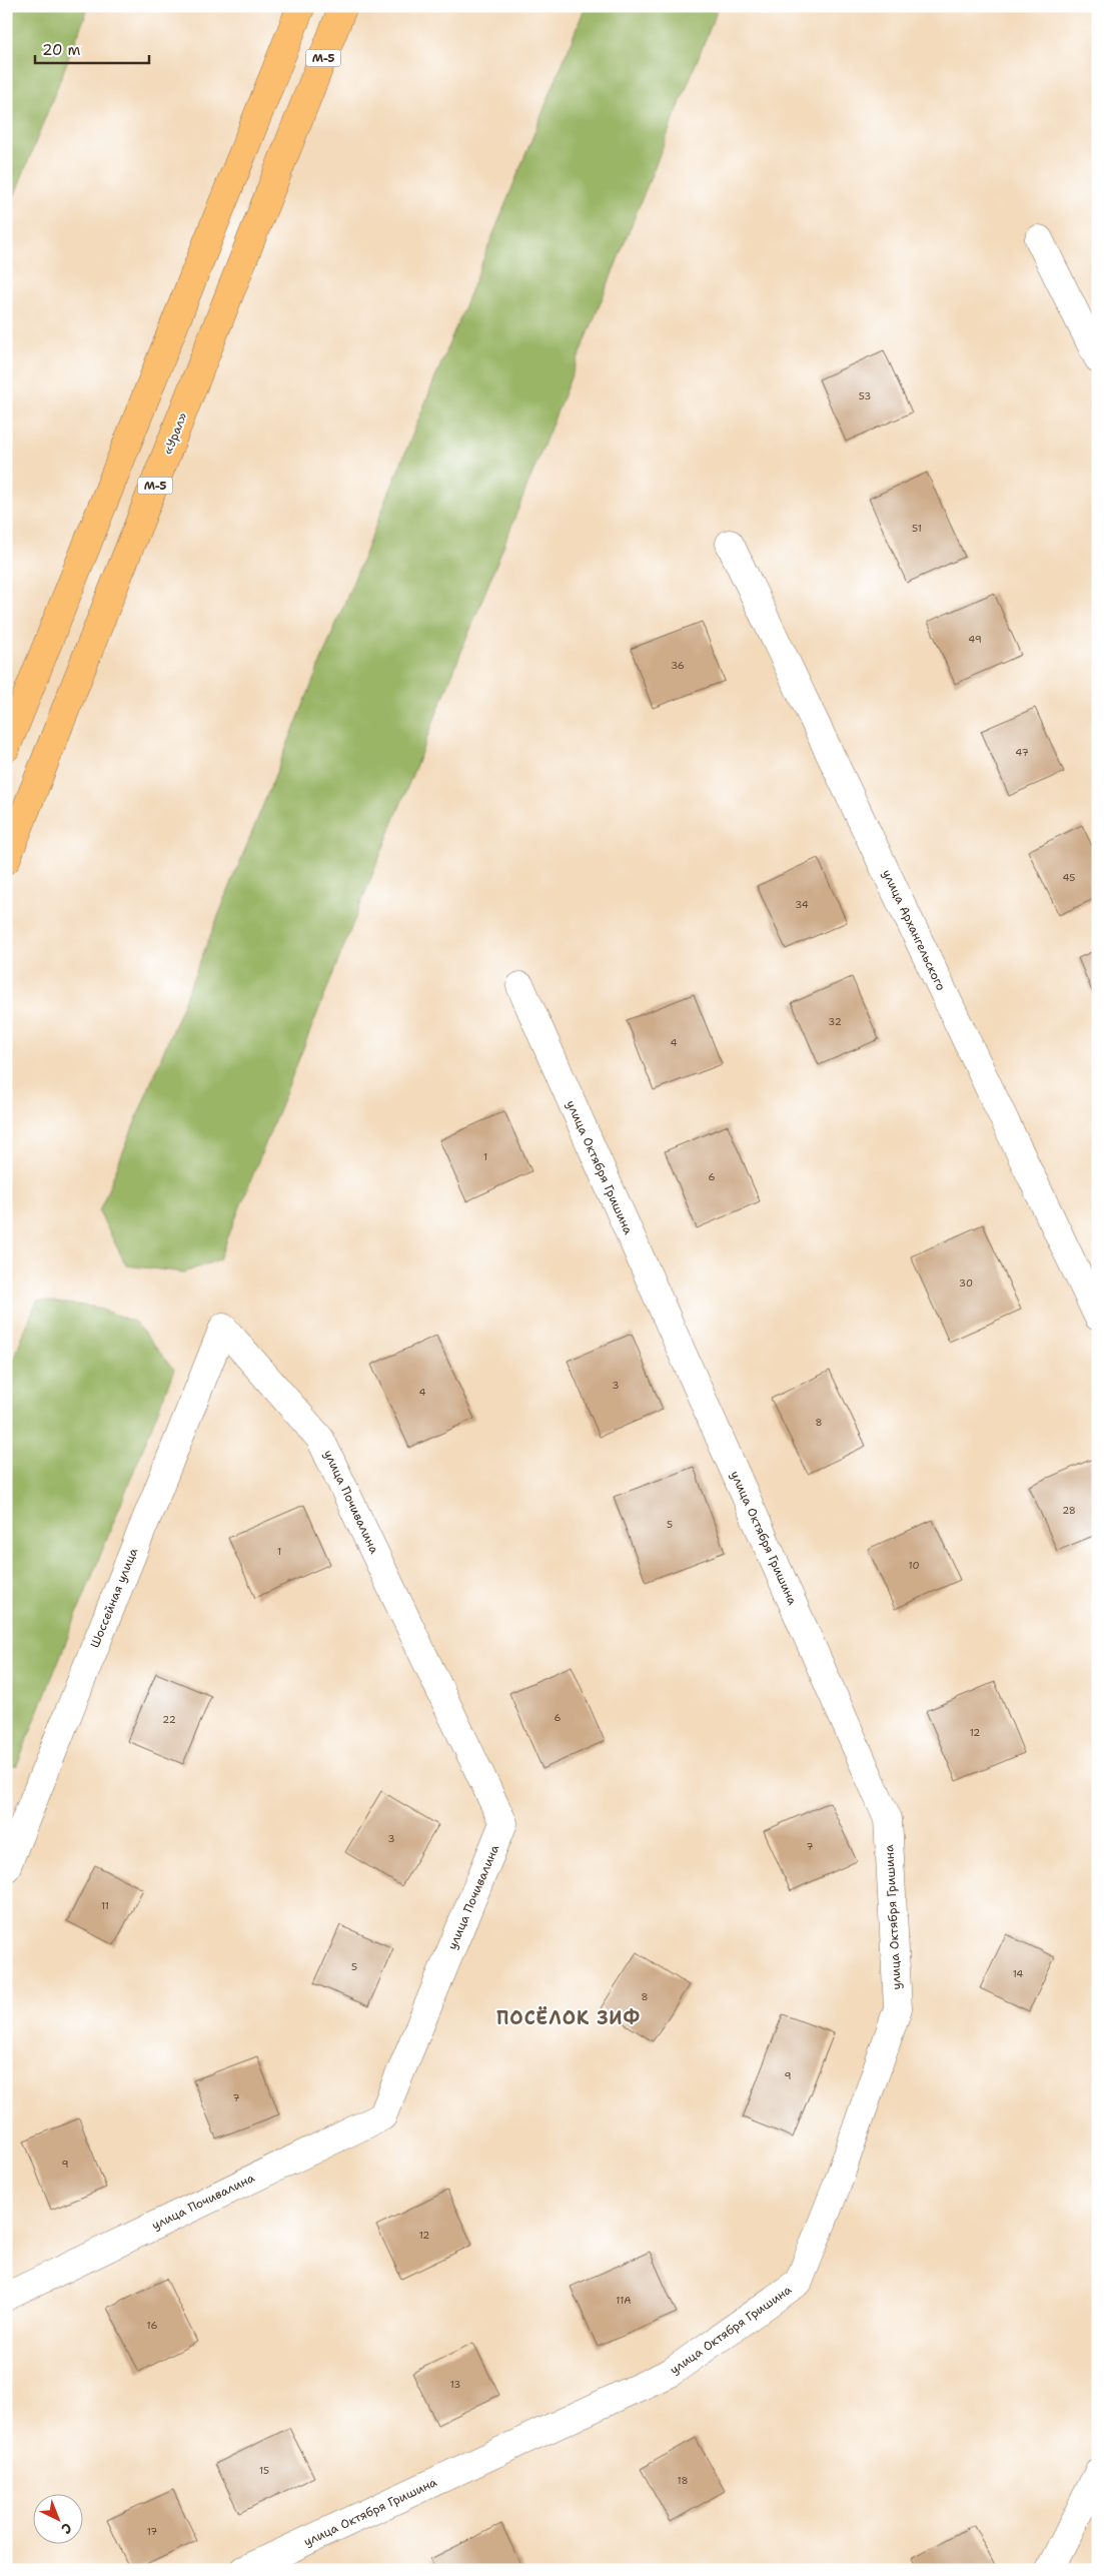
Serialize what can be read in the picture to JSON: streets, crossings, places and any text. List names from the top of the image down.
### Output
{
  "streets": {
    "highway": ["М-5", "«Урал»"],
    "street": [
      "улица Архангельского",
      "улица Октября Гришина",
      "улица Почивалина",
      "Шоссейная улица"
    ]
  },
  "crossings": [
    ["улица Почивалина", "Шоссейная улица"]
  ],
  "districts": ["ПОСЁЛОК ЗИФ"],
  "house_numbers": [
    "53",
    "51",
    "49",
    "36",
    "47",
    "45",
    "34",
    "32",
    "4",
    "1",
    "6",
    "30",
    "3",
    "4",
    "8",
    "28",
    "5",
    "1",
    "10",
    "6",
    "22",
    "12",
    "3",
    "7",
    "11",
    "5",
    "14",
    "8",
    "9",
    "7",
    "9",
    "12",
    "11А",
    "16",
    "13",
    "15",
    "18",
    "17"
  ],
  "scale_bar": "20 m",
  "north": "bottom right"
}
